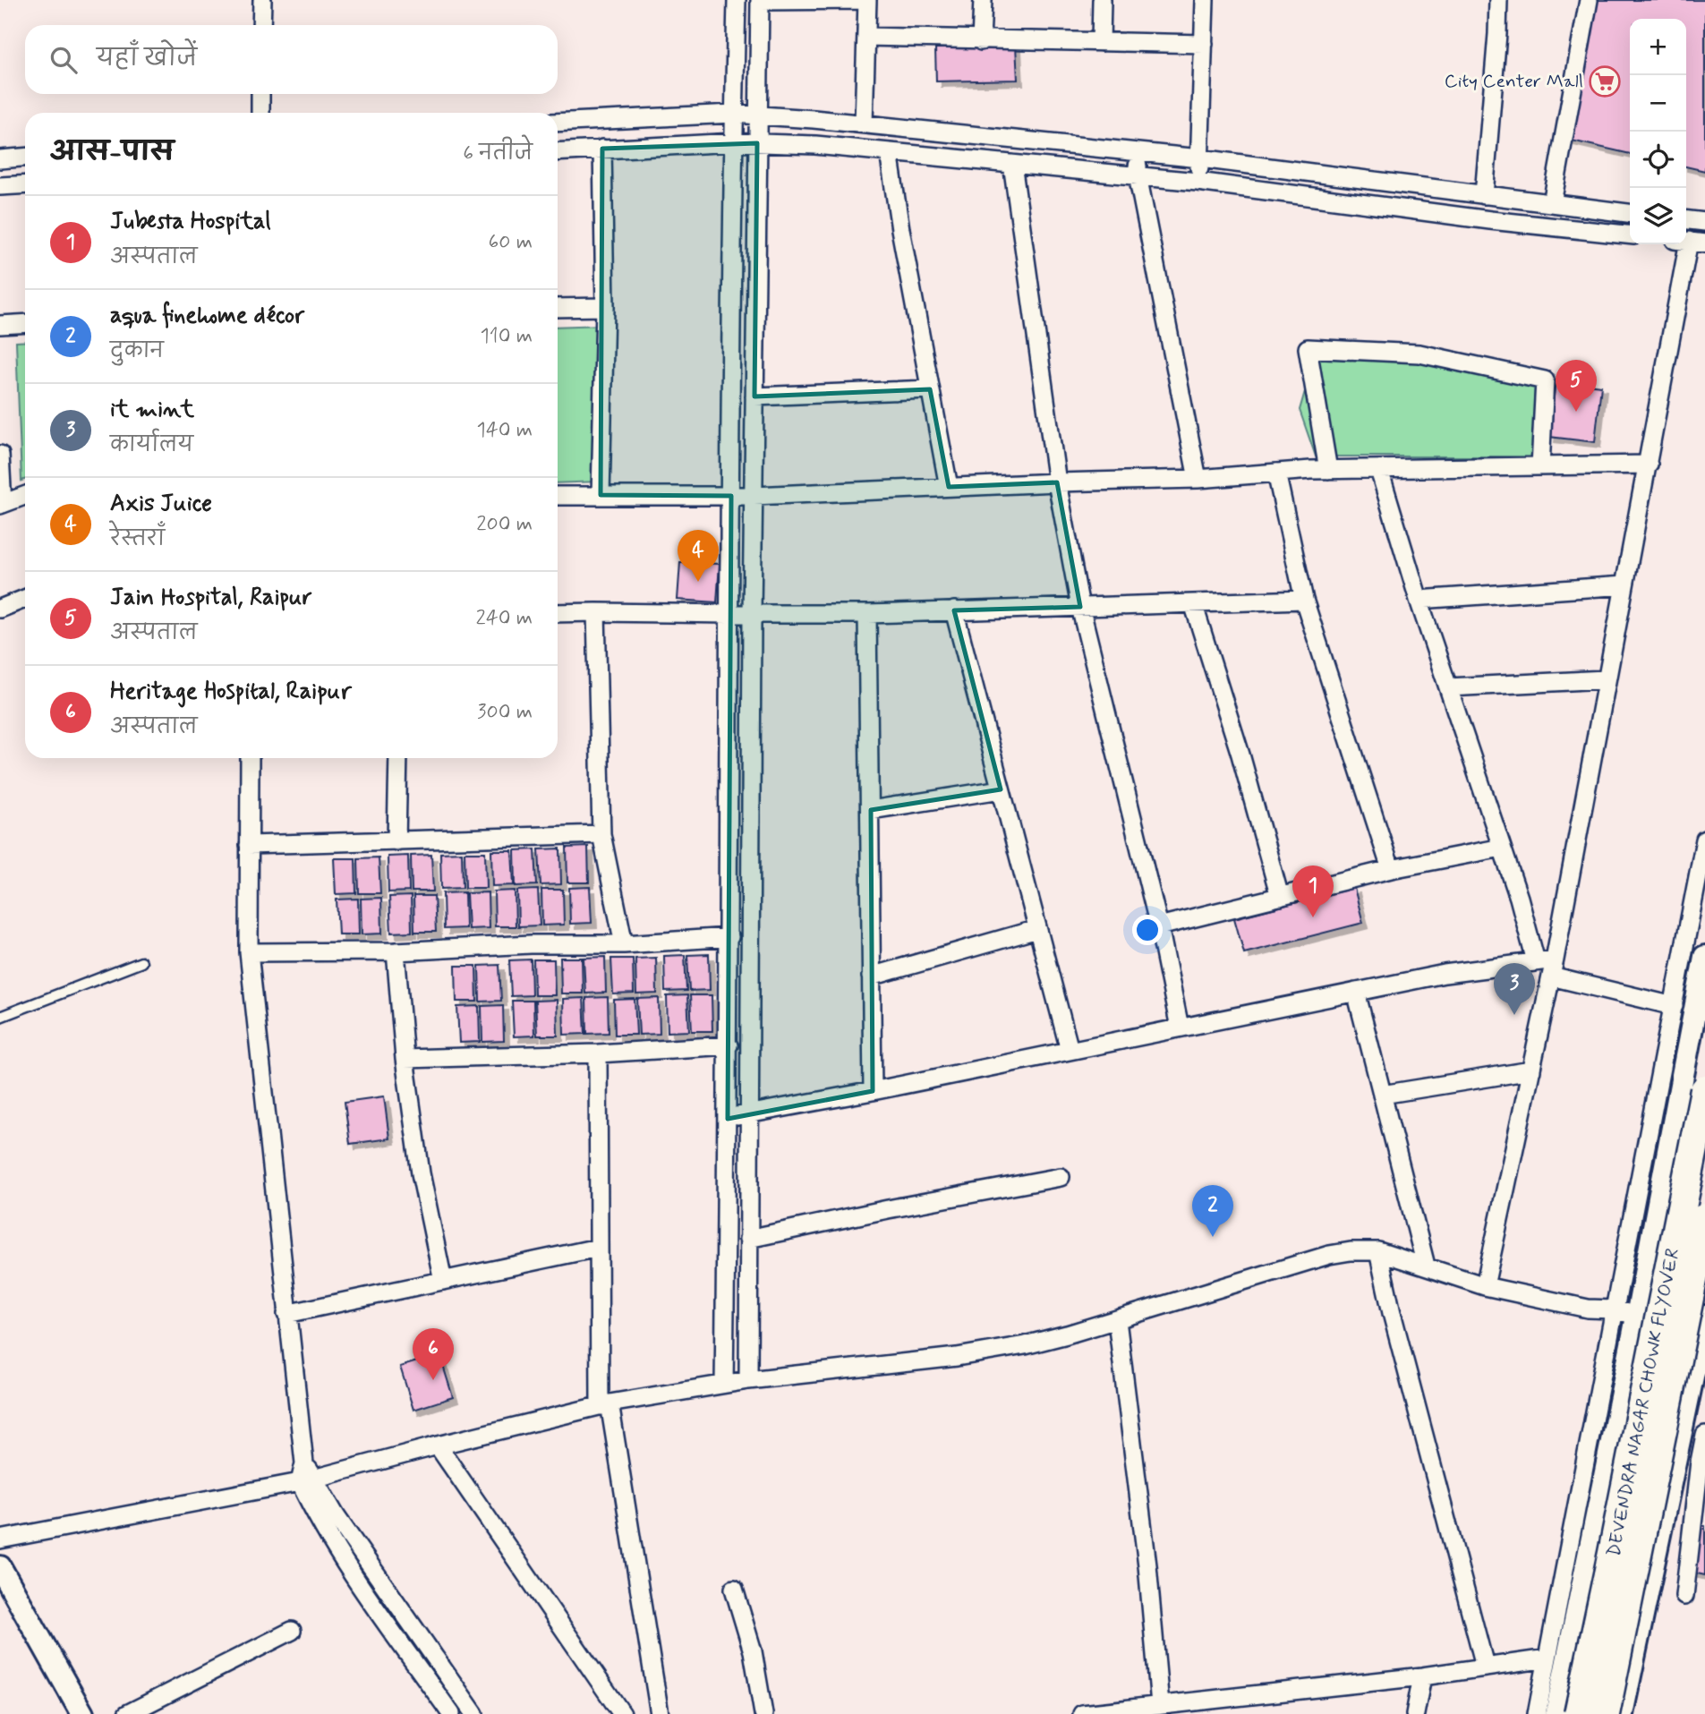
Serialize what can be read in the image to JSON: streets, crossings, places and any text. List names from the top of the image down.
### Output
{
  "streets": {
    "highway": ["DEVENDRA NAGAR CHOWK FLYOVER"]
  },
  "places": {
    "supermarket": ["City Center Mall"]
  },
  "page": {
    "map_buttons": ["+", "−"],
    "search": "यहाँ खोजें",
    "heading": ["आस-पास", "6 नतीजे"],
    "list": [
      {
        "mark": "1",
        "name": "Jubesta Hospital",
        "note": "अस्पताल",
        "value": "60 m"
      },
      {
        "mark": "2",
        "name": "aqua finehome décor",
        "note": "दुकान",
        "value": "110 m"
      },
      {
        "mark": "3",
        "name": "it mint",
        "note": "कार्यालय",
        "value": "140 m"
      },
      {
        "mark": "4",
        "name": "Axis Juice",
        "note": "रेस्तराँ",
        "value": "200 m"
      },
      {
        "mark": "5",
        "name": "Jain Hospital, Raipur",
        "note": "अस्पताल",
        "value": "240 m"
      },
      {
        "mark": "6",
        "name": "Heritage Hospital, Raipur",
        "note": "अस्पताल",
        "value": "300 m"
      }
    ],
    "pins": [
      "5",
      "4",
      "1",
      "3",
      "2",
      "6"
    ]
  }
}
